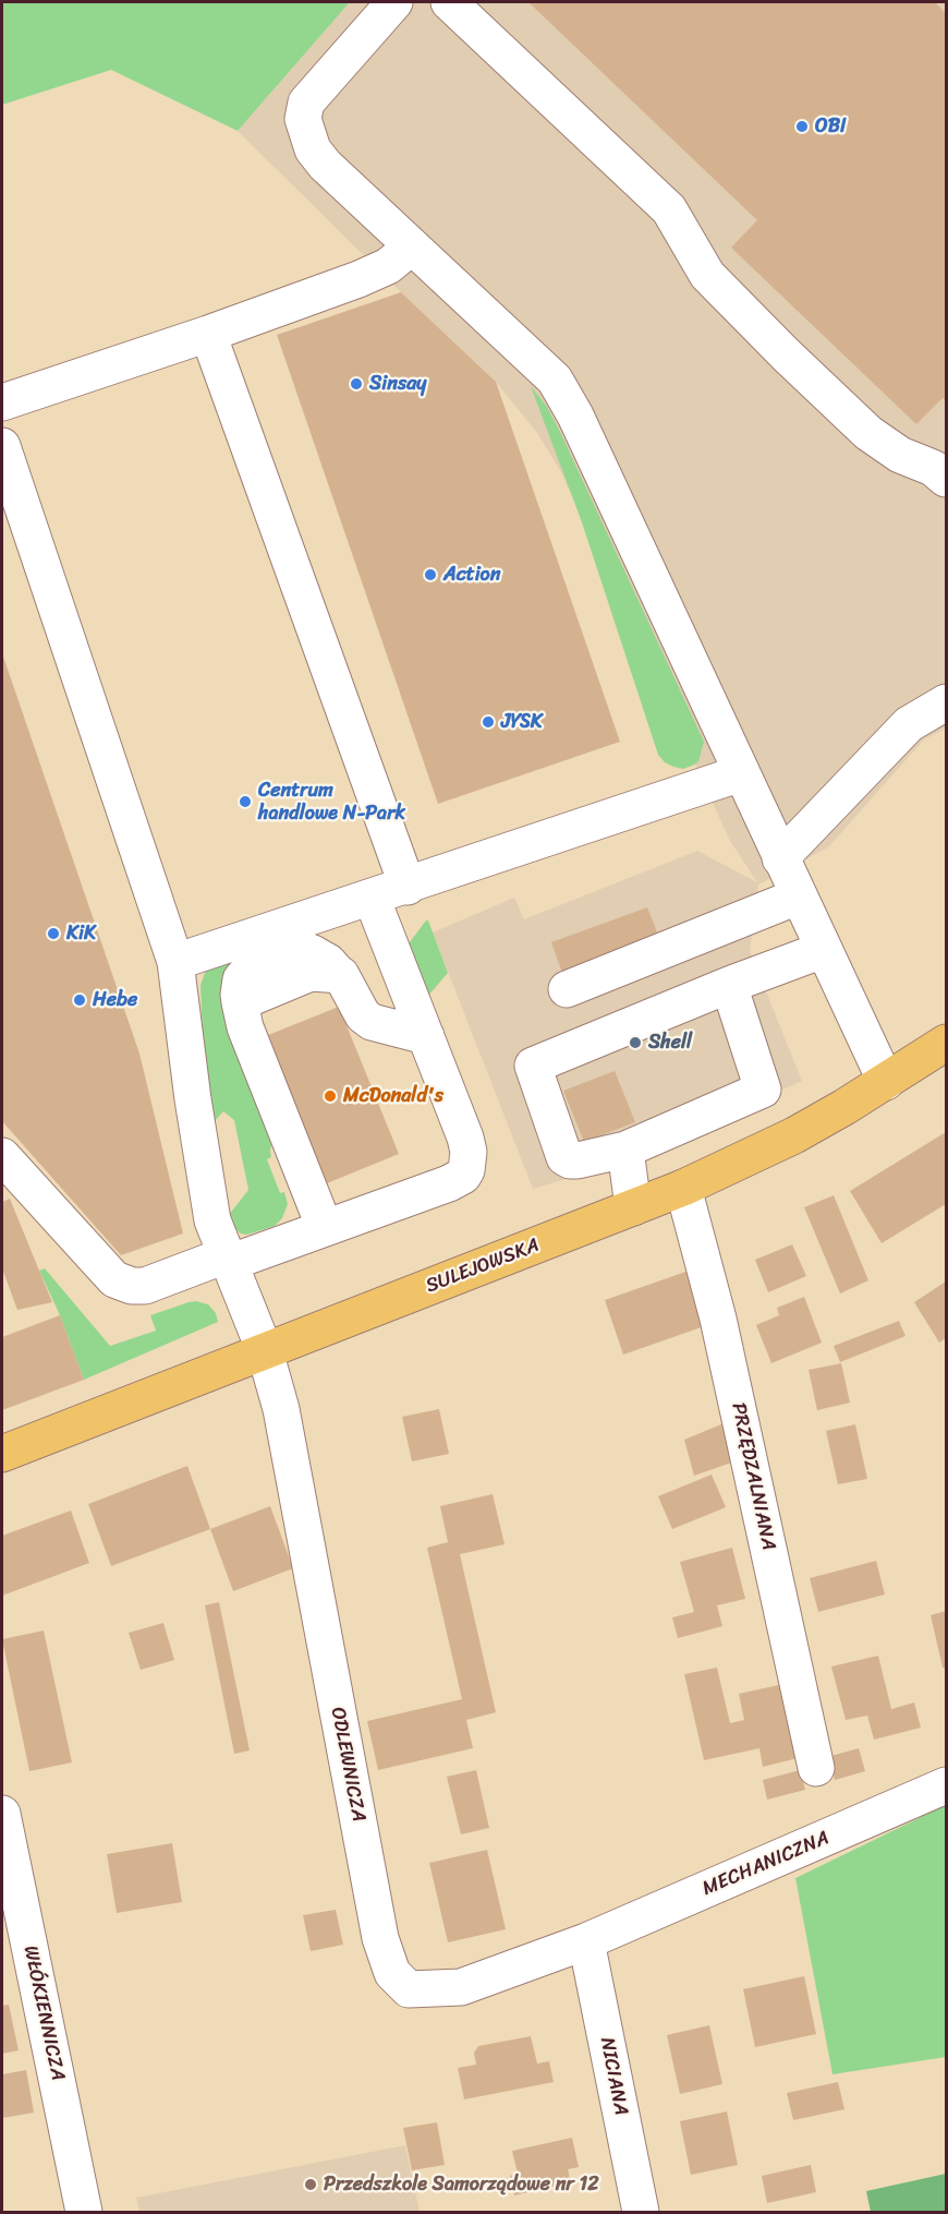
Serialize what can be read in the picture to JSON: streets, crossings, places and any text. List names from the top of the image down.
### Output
{
  "streets": {
    "main road": ["SULEJOWSKA"],
    "street": [
      "PRZĘDZALNIANA",
      "ODLEWNICZA",
      "MECHANICZNA",
      "WŁÓKIENNICZA",
      "NICIANA"
    ]
  },
  "crossings": [
    ["SULEJOWSKA", "PRZĘDZALNIANA"],
    ["SULEJOWSKA", "ODLEWNICZA"],
    ["ODLEWNICZA", "MECHANICZNA"],
    ["ODLEWNICZA", "NICIANA"],
    ["MECHANICZNA", "NICIANA"]
  ],
  "places": [
    "OBI",
    "Sinsay",
    "Action",
    "JYSK",
    "Centrum handlowe N-Park",
    "KiK",
    "Hebe",
    "Shell",
    "McDonald's",
    "Przedszkole Samorządowe nr 12"
  ]
}
